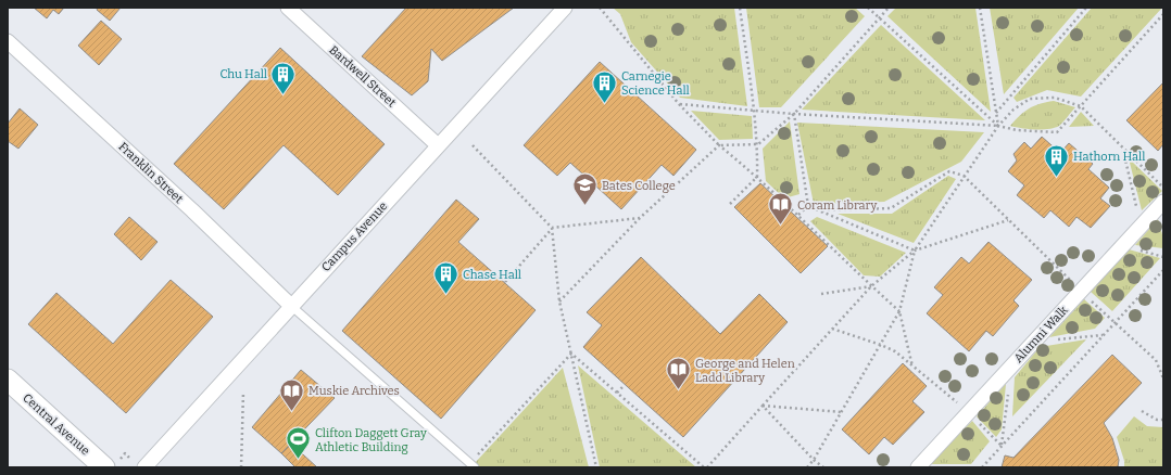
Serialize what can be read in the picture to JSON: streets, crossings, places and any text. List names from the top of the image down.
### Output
{
  "streets": {
    "street": [
      "Bardwell Street",
      "Franklin Street",
      "Campus Avenue",
      "Alumni Walk",
      "Central Avenue"
    ]
  },
  "crossings": [
    ["Bardwell Street", "Campus Avenue"],
    ["Franklin Street", "Campus Avenue"]
  ],
  "places": {
    "building": [
      "Chu Hall",
      "Carnegie Science Hall",
      "Hathorn Hall",
      "Chase Hall"
    ],
    "school or university": ["Bates College"],
    "library": ["Coram Library", "George and Helen Ladd Library", "Muskie Archives"],
    "sports": ["Clifton Daggett Gray Athletic Building"]
  }
}
